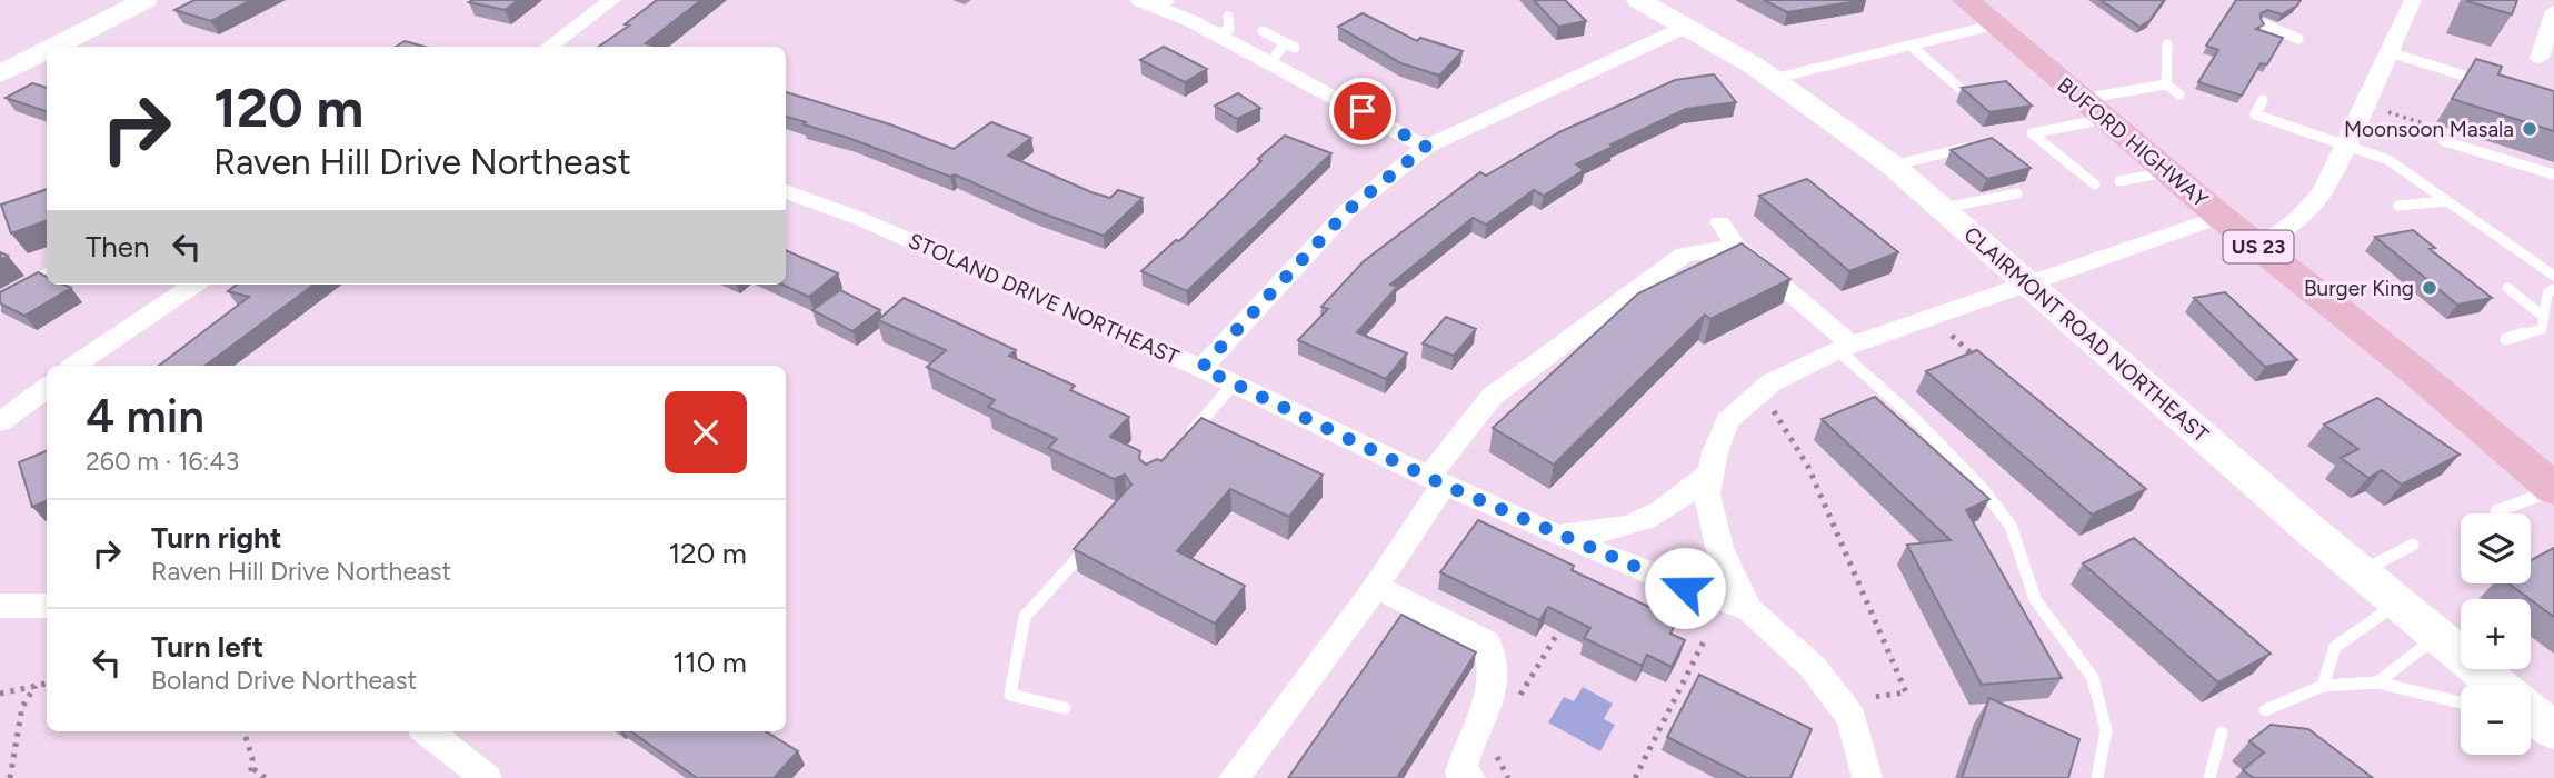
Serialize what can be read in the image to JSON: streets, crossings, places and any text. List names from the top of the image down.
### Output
{
  "streets": {
    "main road": ["BUFORD HIGHWAY", "US 23", "CLAIRMONT ROAD NORTHEAST"],
    "street": ["STOLAND DRIVE NORTHEAST"]
  },
  "places": ["Moonsoon Masala", "Burger King"],
  "page": {
    "turn": ["120 m", "Raven Hill Drive Northeast"],
    "then": "Then",
    "heading": ["4 min", "260 m · 16:43"],
    "list": [
      {
        "name": "Turn right",
        "note": "Raven Hill Drive Northeast",
        "value": "120 m"
      },
      {
        "name": "Turn left",
        "note": "Boland Drive Northeast",
        "value": "110 m"
      }
    ],
    "map_buttons": ["+", "−"]
  }
}
